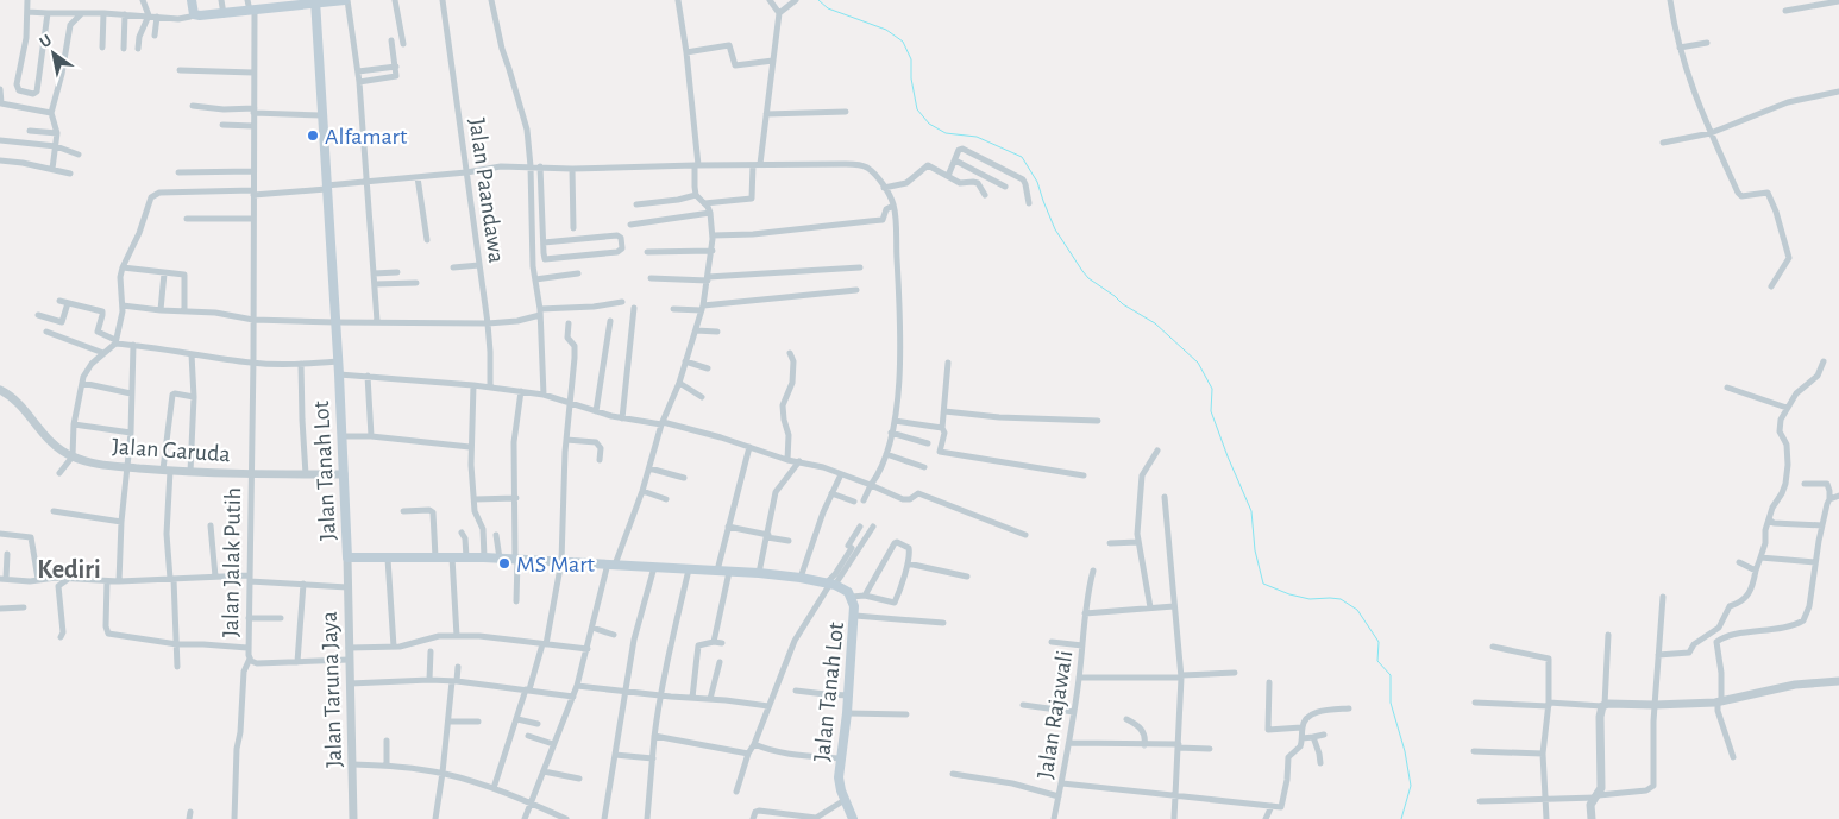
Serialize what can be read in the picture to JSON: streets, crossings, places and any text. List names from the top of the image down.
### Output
{
  "streets": {
    "main road": ["Jalan Tanah Lot"],
    "street": [
      "Jalan Paandawa",
      "Jalan Garuda",
      "Jalan Jalak Putih",
      "Jalan Taruna Jaya",
      "Jalan Rajawali"
    ]
  },
  "crossings": [
    ["Jalan Garuda", "Jalan Tanah Lot"],
    ["Jalan Garuda", "Jalan Jalak Putih"],
    ["Jalan Tanah Lot", "Jalan Taruna Jaya"],
    ["Jalan Jalak Putih", "Jalan Taruna Jaya"]
  ],
  "districts": ["Kediri"],
  "places": ["Alfamart", "MS Mart"],
  "north": "top left"
}
